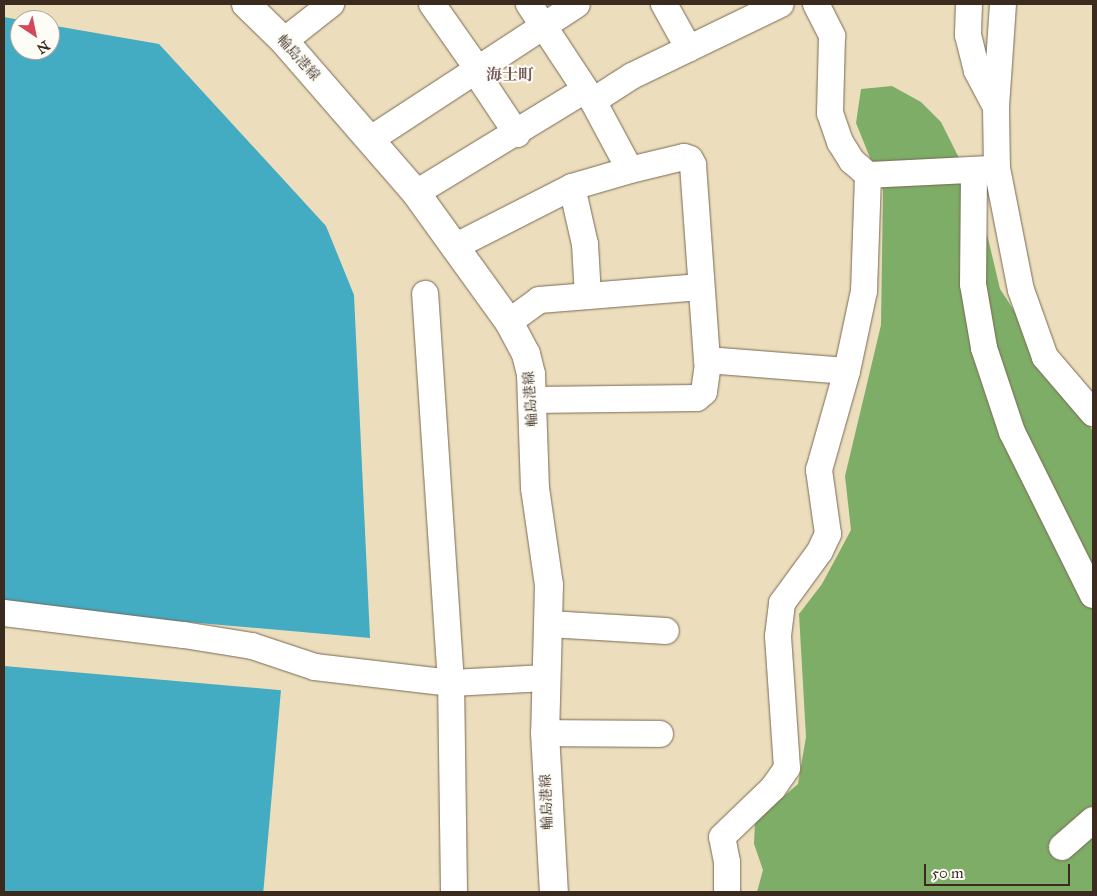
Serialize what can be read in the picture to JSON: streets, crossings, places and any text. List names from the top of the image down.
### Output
{
  "streets": {
    "main road": ["輪島港線"]
  },
  "districts": ["海士町"],
  "scale_bar": "50 m",
  "north": "bottom right"
}
